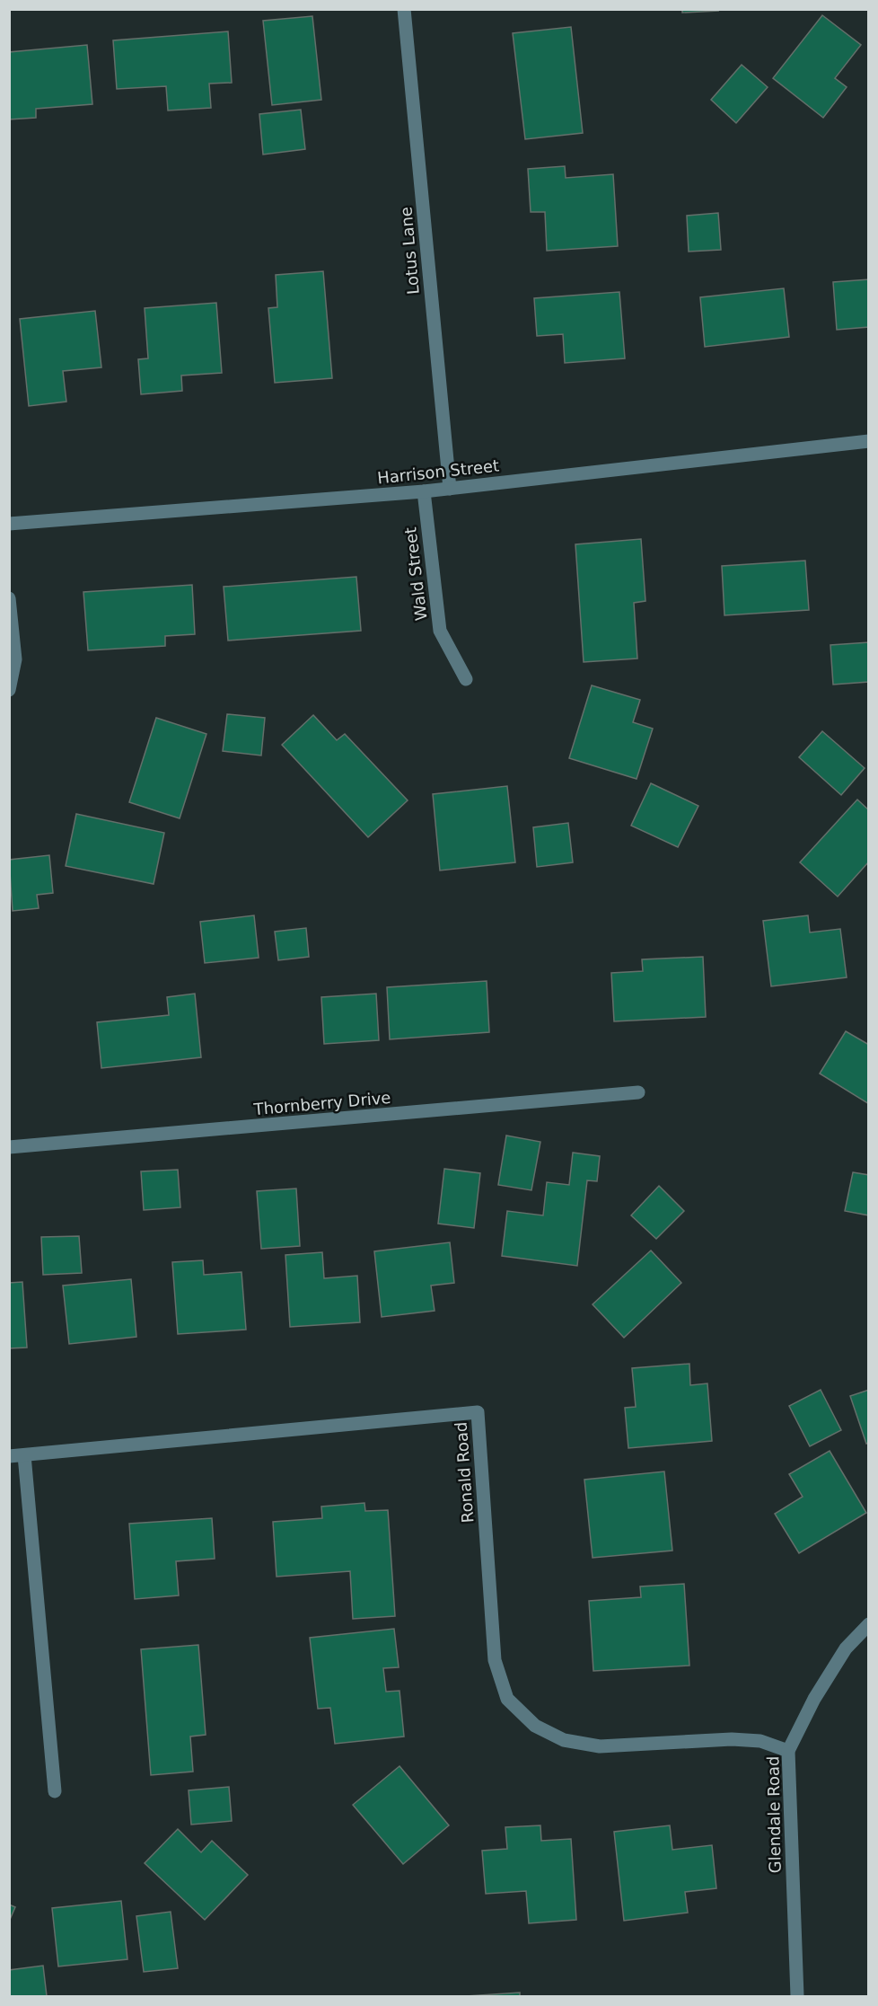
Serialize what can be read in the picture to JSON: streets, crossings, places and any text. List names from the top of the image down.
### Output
{
  "streets": {
    "street": [
      "Lotus Lane",
      "Harrison Street",
      "Wald Street",
      "Thornberry Drive",
      "Ronald Road",
      "Glendale Road"
    ]
  },
  "crossings": [
    ["Lotus Lane", "Harrison Street"],
    ["Harrison Street", "Wald Street"],
    ["Ronald Road", "Glendale Road"]
  ]
}
